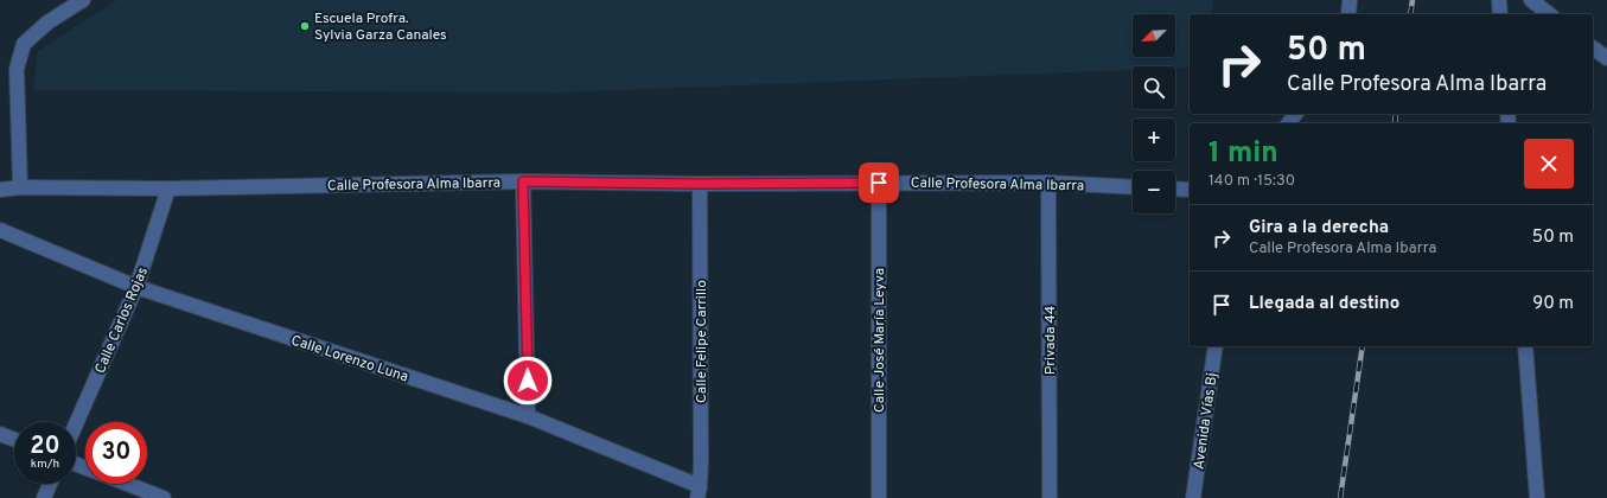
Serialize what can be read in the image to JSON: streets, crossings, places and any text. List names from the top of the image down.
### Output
{
  "streets": {
    "street": [
      "Calle Profesora Alma Ibarra",
      "Calle Carlos Rojas",
      "Calle José María Leyva",
      "Privada 44",
      "Calle Felipe Carrillo",
      "Calle Lorenzo Luna",
      "Avenida Vías Bj"
    ]
  },
  "crossings": [
    ["Calle Profesora Alma Ibarra", "Calle Carlos Rojas"],
    ["Calle Profesora Alma Ibarra", "Calle José María Leyva"],
    ["Calle Profesora Alma Ibarra", "Privada 44"],
    ["Calle Profesora Alma Ibarra", "Calle Felipe Carrillo"],
    ["Calle Carlos Rojas", "Calle Lorenzo Luna"],
    ["Calle Felipe Carrillo", "Calle Lorenzo Luna"]
  ],
  "places": ["Escuela Profra. Sylvia Garza Canales"],
  "north": "bottom left",
  "page": {
    "map_buttons": ["+", "−"],
    "turn": ["50 m", "Calle Profesora Alma Ibarra"],
    "heading": ["1 min", "140 m · 15:30"],
    "list": [
      {
        "name": "Gira a la derecha",
        "note": "Calle Profesora Alma Ibarra",
        "value": "50 m"
      },
      {
        "name": "Llegada al destino",
        "value": "90 m"
      }
    ],
    "speed": "20 km/h",
    "limit": "30"
  }
}
